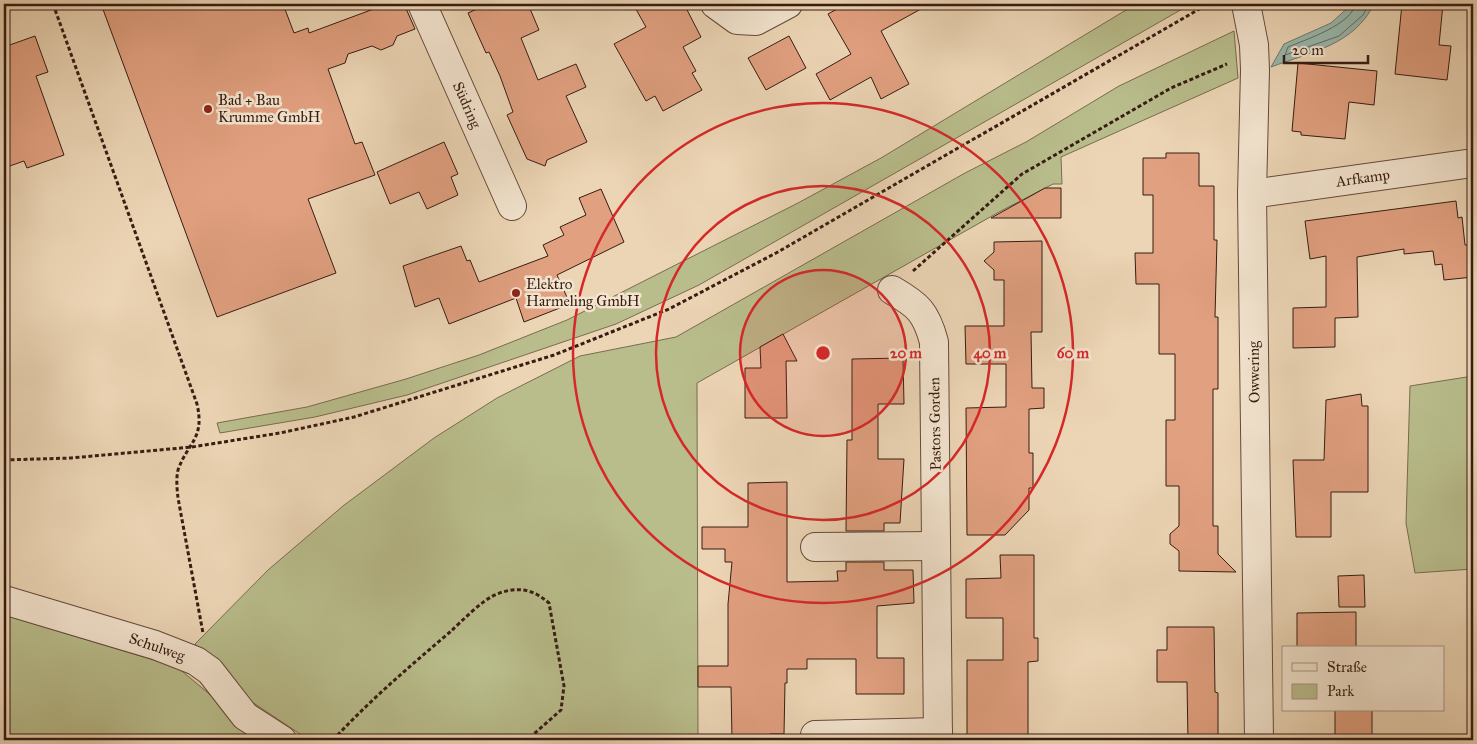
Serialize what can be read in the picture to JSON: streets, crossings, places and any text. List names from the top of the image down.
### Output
{
  "streets": {
    "street": [
      "Südring",
      "Arfkamp",
      "Owwering",
      "Pastors Gorden",
      "Schulweg"
    ]
  },
  "crossings": [
    ["Arfkamp", "Owwering"]
  ],
  "places": ["Bad + Bau Krumme GmbH", "Elektro Harmeling GmbH"],
  "legend": ["Straße", "Park"],
  "scale_bar": "20 m",
  "rings": ["20 m", "40 m", "60 m"]
}
